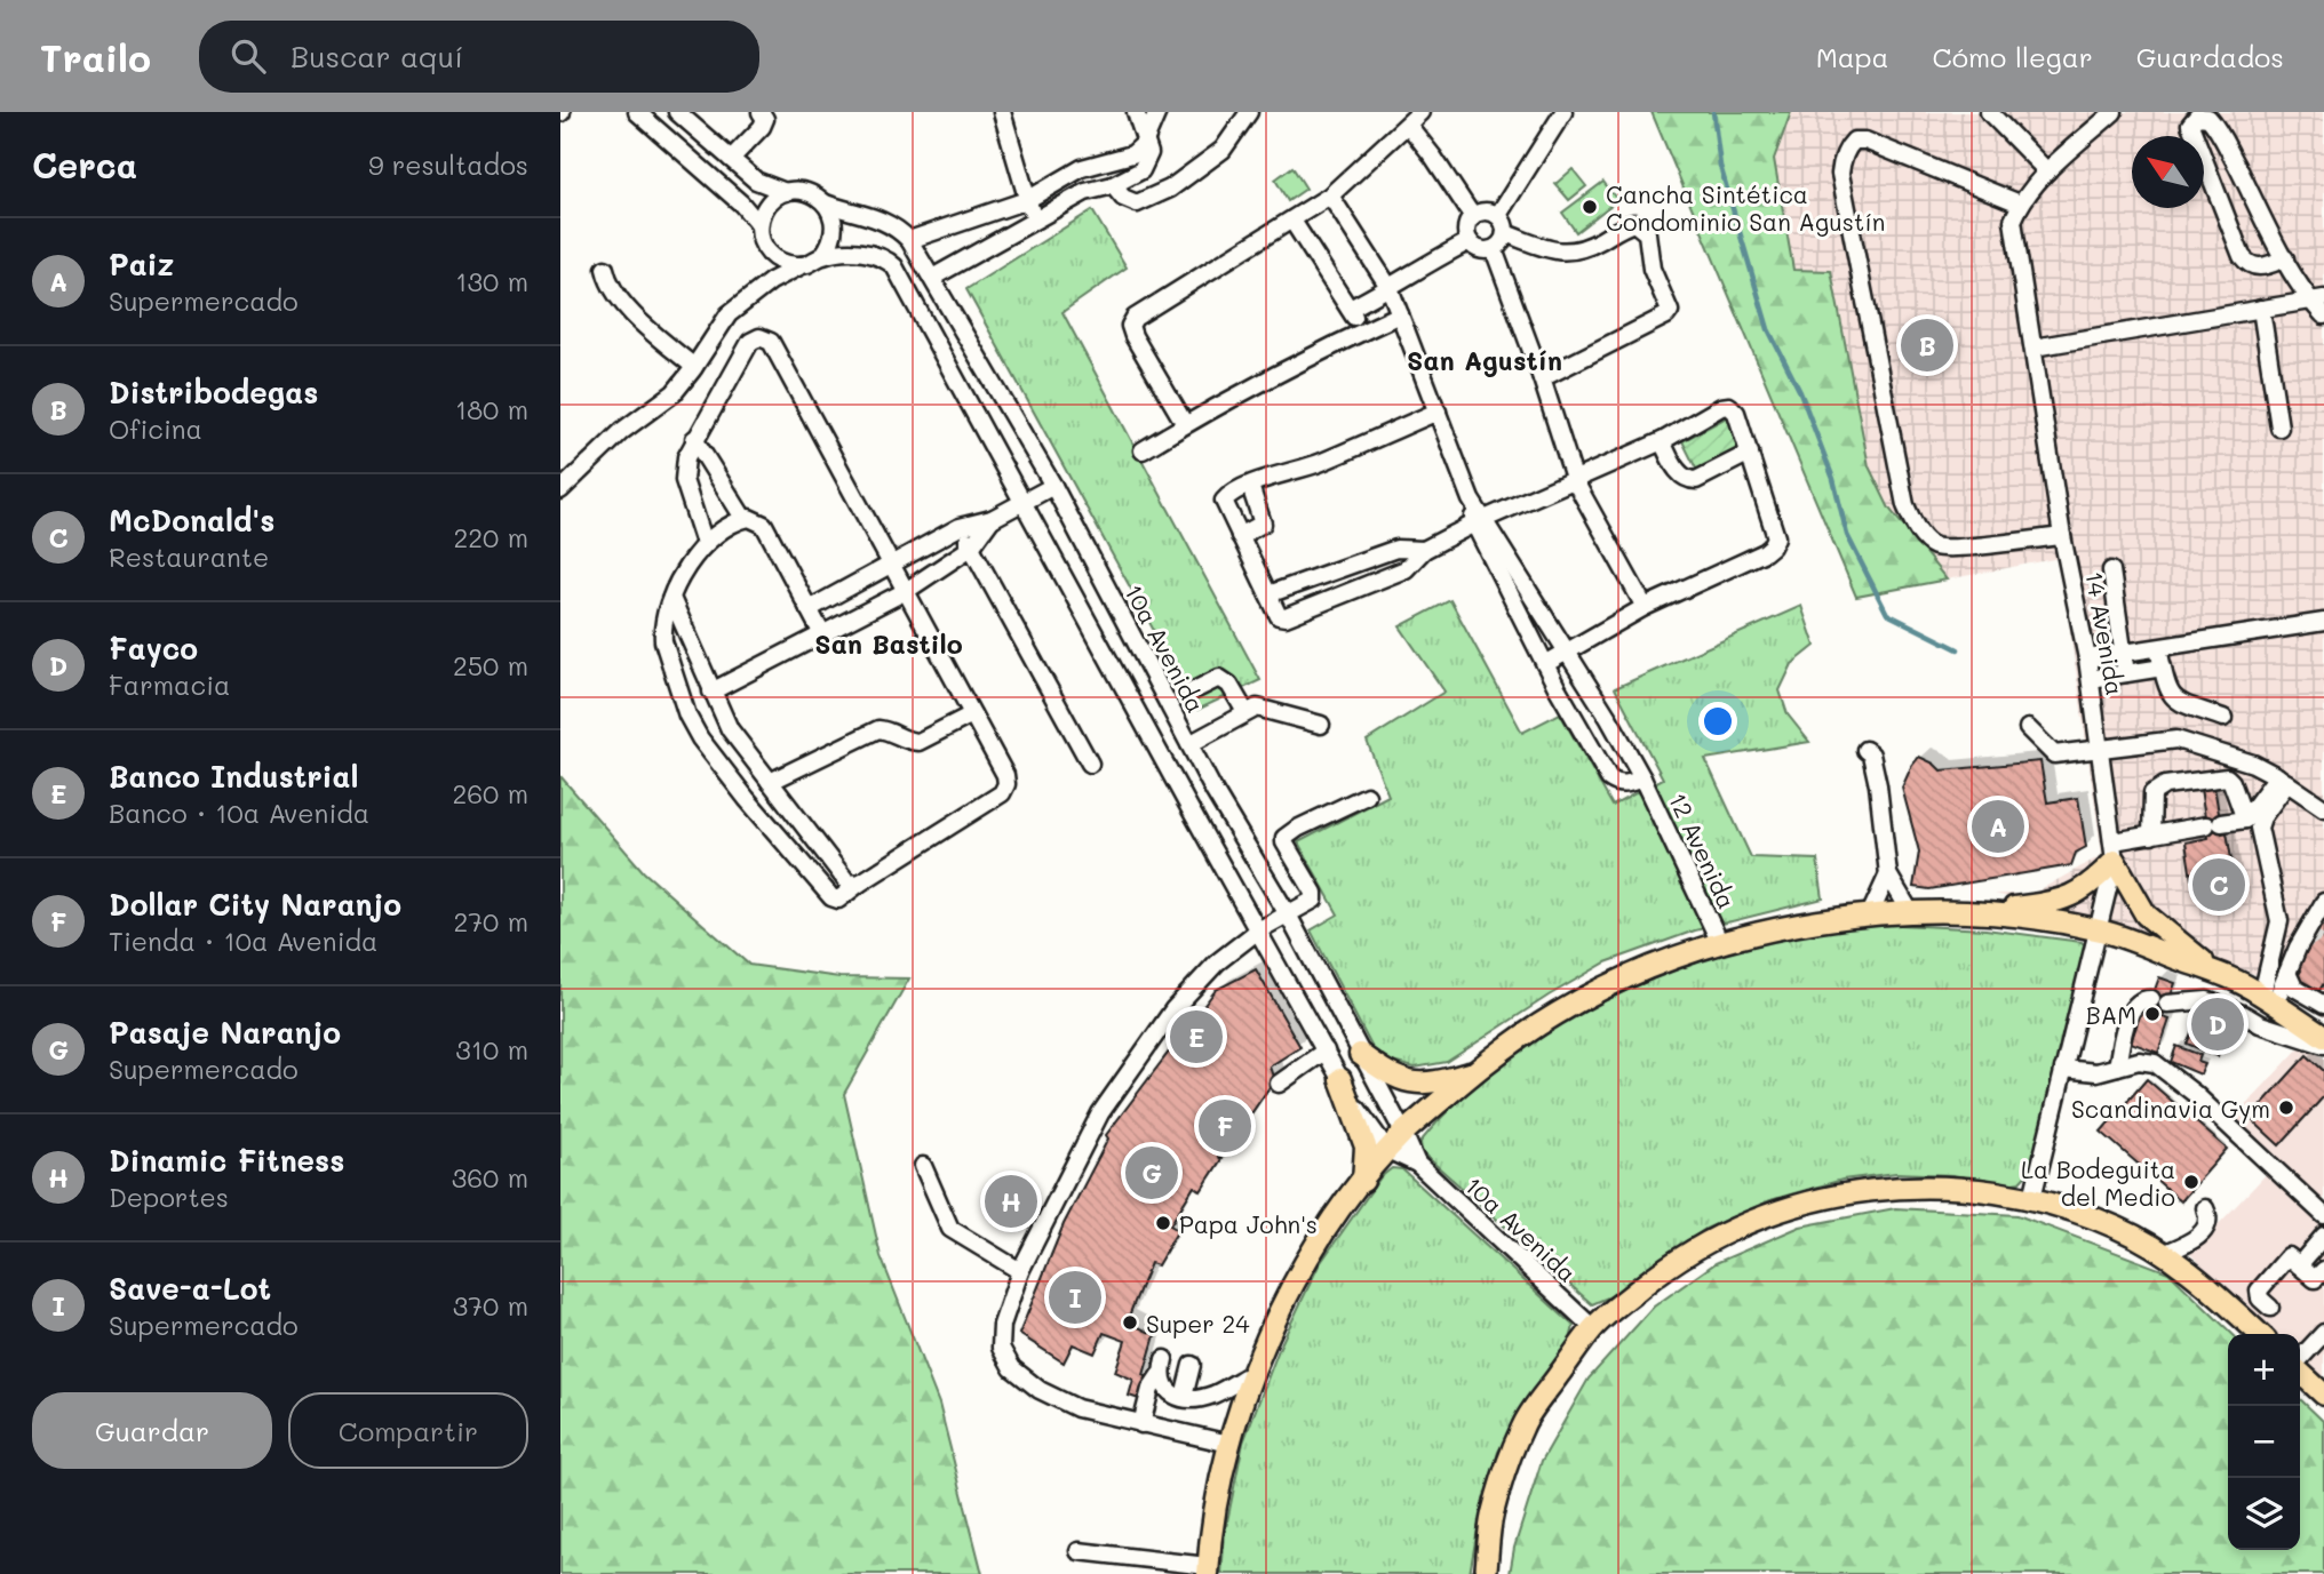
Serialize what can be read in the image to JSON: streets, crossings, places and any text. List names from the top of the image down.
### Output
{
  "streets": {
    "street": ["14 Avenida", "10a Avenida", "12 Avenida"]
  },
  "districts": ["San Agustín", "San Bastilo"],
  "places": [
    "Cancha Sintética Condominio San Agustín",
    "BAM",
    "Scandinavia Gym",
    "La Bodeguita del Medio",
    "Papa John's",
    "Super 24"
  ],
  "north": "top left",
  "page": {
    "header": "Trailo",
    "search": "Buscar aquí",
    "nav": ["Mapa", "Cómo llegar", "Guardados"],
    "heading": ["Cerca", "9 resultados"],
    "list": [
      {
        "mark": "A",
        "name": "Paiz",
        "note": "Supermercado",
        "value": "130 m"
      },
      {
        "mark": "B",
        "name": "Distribodegas",
        "note": "Oficina",
        "value": "180 m"
      },
      {
        "mark": "C",
        "name": "McDonald's",
        "note": "Restaurante",
        "value": "220 m"
      },
      {
        "mark": "D",
        "name": "Fayco",
        "note": "Farmacia",
        "value": "250 m"
      },
      {
        "mark": "E",
        "name": "Banco Industrial",
        "note": "Banco · 10a Avenida",
        "value": "260 m"
      },
      {
        "mark": "F",
        "name": "Dollar City Naranjo",
        "note": "Tienda · 10a Avenida",
        "value": "270 m"
      },
      {
        "mark": "G",
        "name": "Pasaje Naranjo",
        "note": "Supermercado",
        "value": "310 m"
      },
      {
        "mark": "H",
        "name": "Dinamic Fitness",
        "note": "Deportes",
        "value": "360 m"
      },
      {
        "mark": "I",
        "name": "Save-a-Lot",
        "note": "Supermercado",
        "value": "370 m"
      }
    ],
    "pins": [
      "B",
      "A",
      "C",
      "D",
      "E",
      "F",
      "G",
      "H",
      "I"
    ],
    "map_buttons": ["+", "−"],
    "buttons": ["Guardar", "Compartir"]
  }
}
